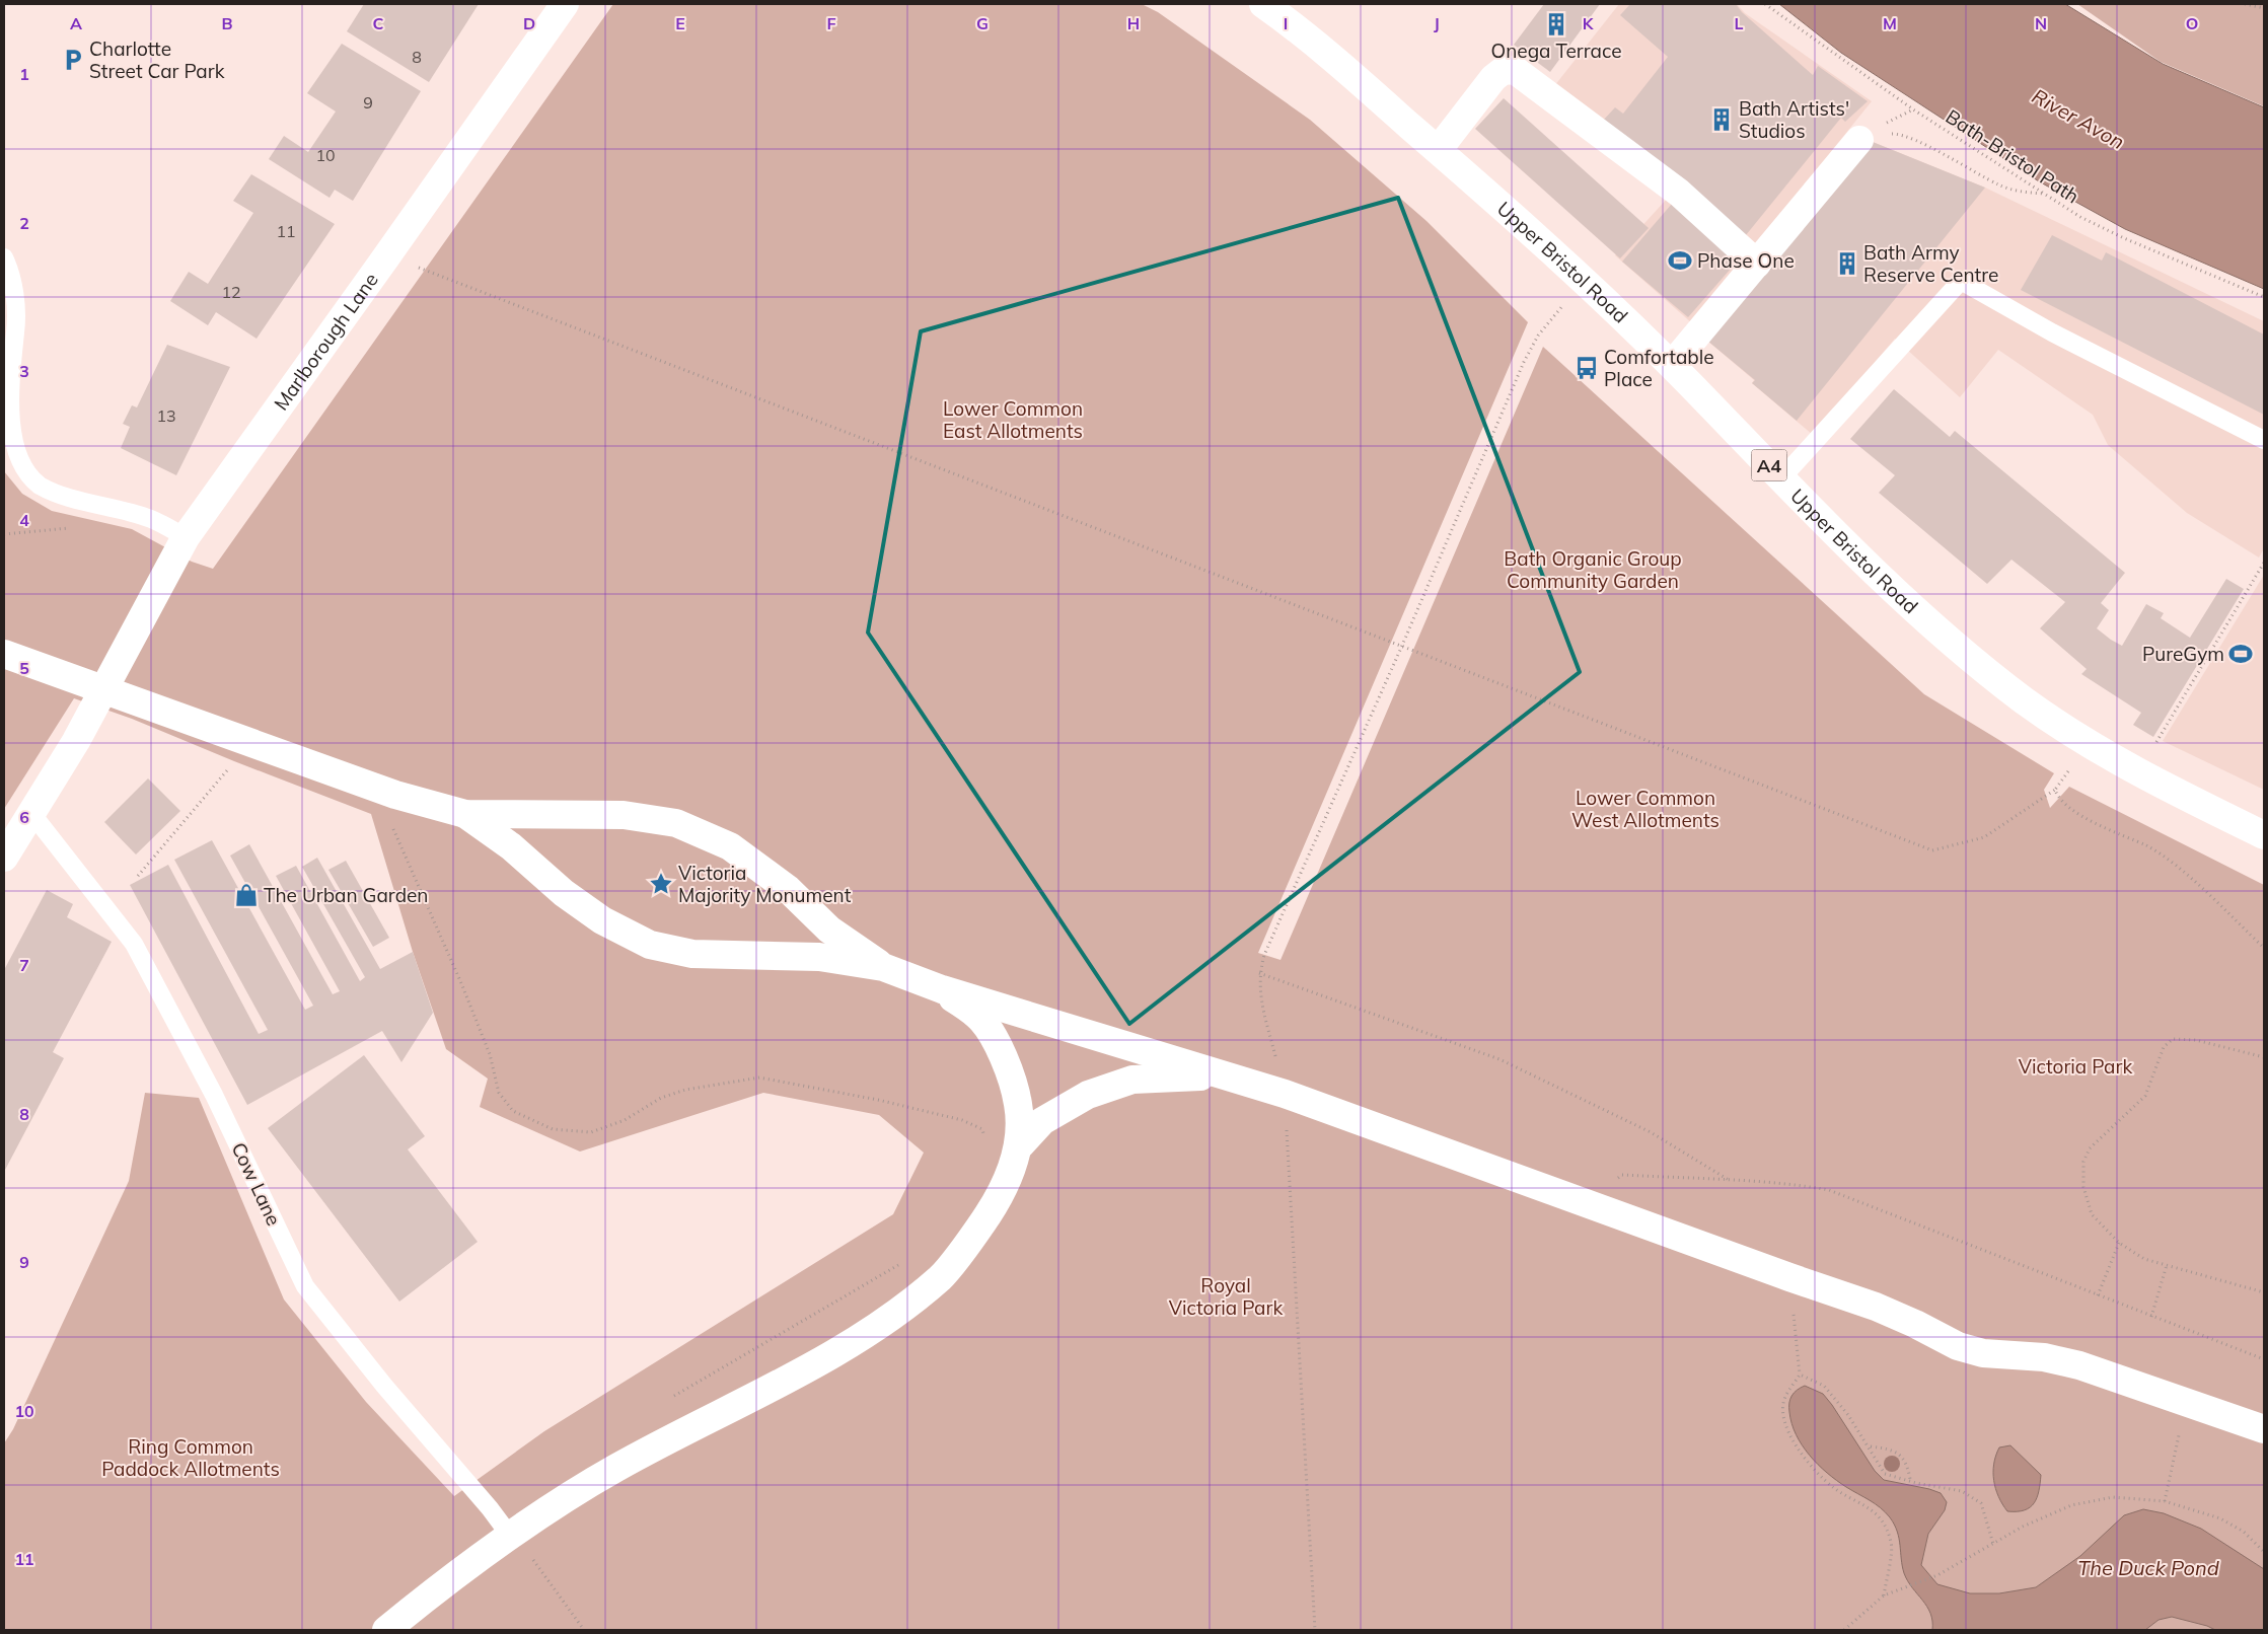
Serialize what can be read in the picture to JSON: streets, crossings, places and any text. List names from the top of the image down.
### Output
{
  "streets": {
    "street": ["Upper Bristol Road", "Marlborough Lane", "A4"],
    "lane": ["Cow Lane"],
    "path": ["Bath-Bristol Path"]
  },
  "crossings": [
    ["Marlborough Lane", "Cow Lane"]
  ],
  "water": ["River Avon", "The Duck Pond"],
  "parks": [
    "Lower Common East Allotments",
    "Bath Organic Group Community Garden",
    "Lower Common West Allotments",
    "Victoria Park",
    "Royal Victoria Park",
    "Ring Common Paddock Allotments"
  ],
  "places": {
    "building": ["Onega Terrace", "Bath Artists' Studios", "Bath Army Reserve Centre"],
    "parking": ["Charlotte Street Car Park"],
    "sports": ["Phase One", "PureGym"],
    "bus stop": ["Comfortable Place"],
    "place": ["Victoria Majority Monument"],
    "shop": ["The Urban Garden"]
  },
  "house_numbers": [
    "8",
    "9",
    "10",
    "11",
    "12",
    "13"
  ],
  "grid": {
    "columns": [
      "A",
      "B",
      "C",
      "D",
      "E",
      "F",
      "G",
      "H",
      "I",
      "J",
      "K",
      "L",
      "M",
      "N",
      "O"
    ],
    "rows": [
      "1",
      "2",
      "3",
      "4",
      "5",
      "6",
      "7",
      "8",
      "9",
      "10",
      "11"
    ]
  }
}
